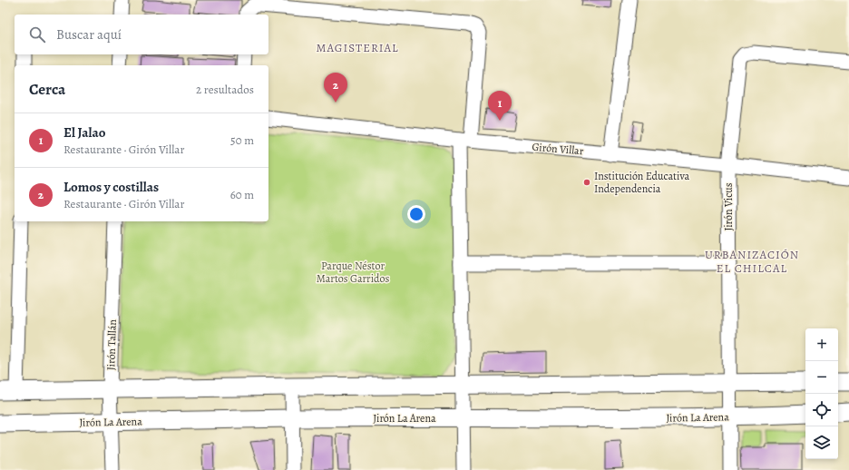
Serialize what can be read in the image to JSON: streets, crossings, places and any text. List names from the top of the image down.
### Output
{
  "streets": {
    "street": [
      "Girón Villar",
      "Jirón Vicus",
      "Jirón Tallán",
      "Jirón La Arena"
    ]
  },
  "crossings": [
    ["Girón Villar", "Jirón Vicus"],
    ["Jirón Vicus", "Jirón La Arena"],
    ["Jirón Tallán", "Jirón La Arena"]
  ],
  "districts": ["MAGISTERIAL", "URBANIZACIÓN EL CHILCAL"],
  "parks": ["Parque Néstor Martos Garridos"],
  "places": ["Institución Educativa Independencia"],
  "page": {
    "search": "Buscar aquí",
    "heading": ["Cerca", "2 resultados"],
    "pins": ["2", "1"],
    "list": [
      {
        "mark": "1",
        "name": "El Jalao",
        "note": "Restaurante · Girón Villar",
        "value": "50 m"
      },
      {
        "mark": "2",
        "name": "Lomos y costillas",
        "note": "Restaurante · Girón Villar",
        "value": "60 m"
      }
    ],
    "map_buttons": ["+", "−"]
  }
}
